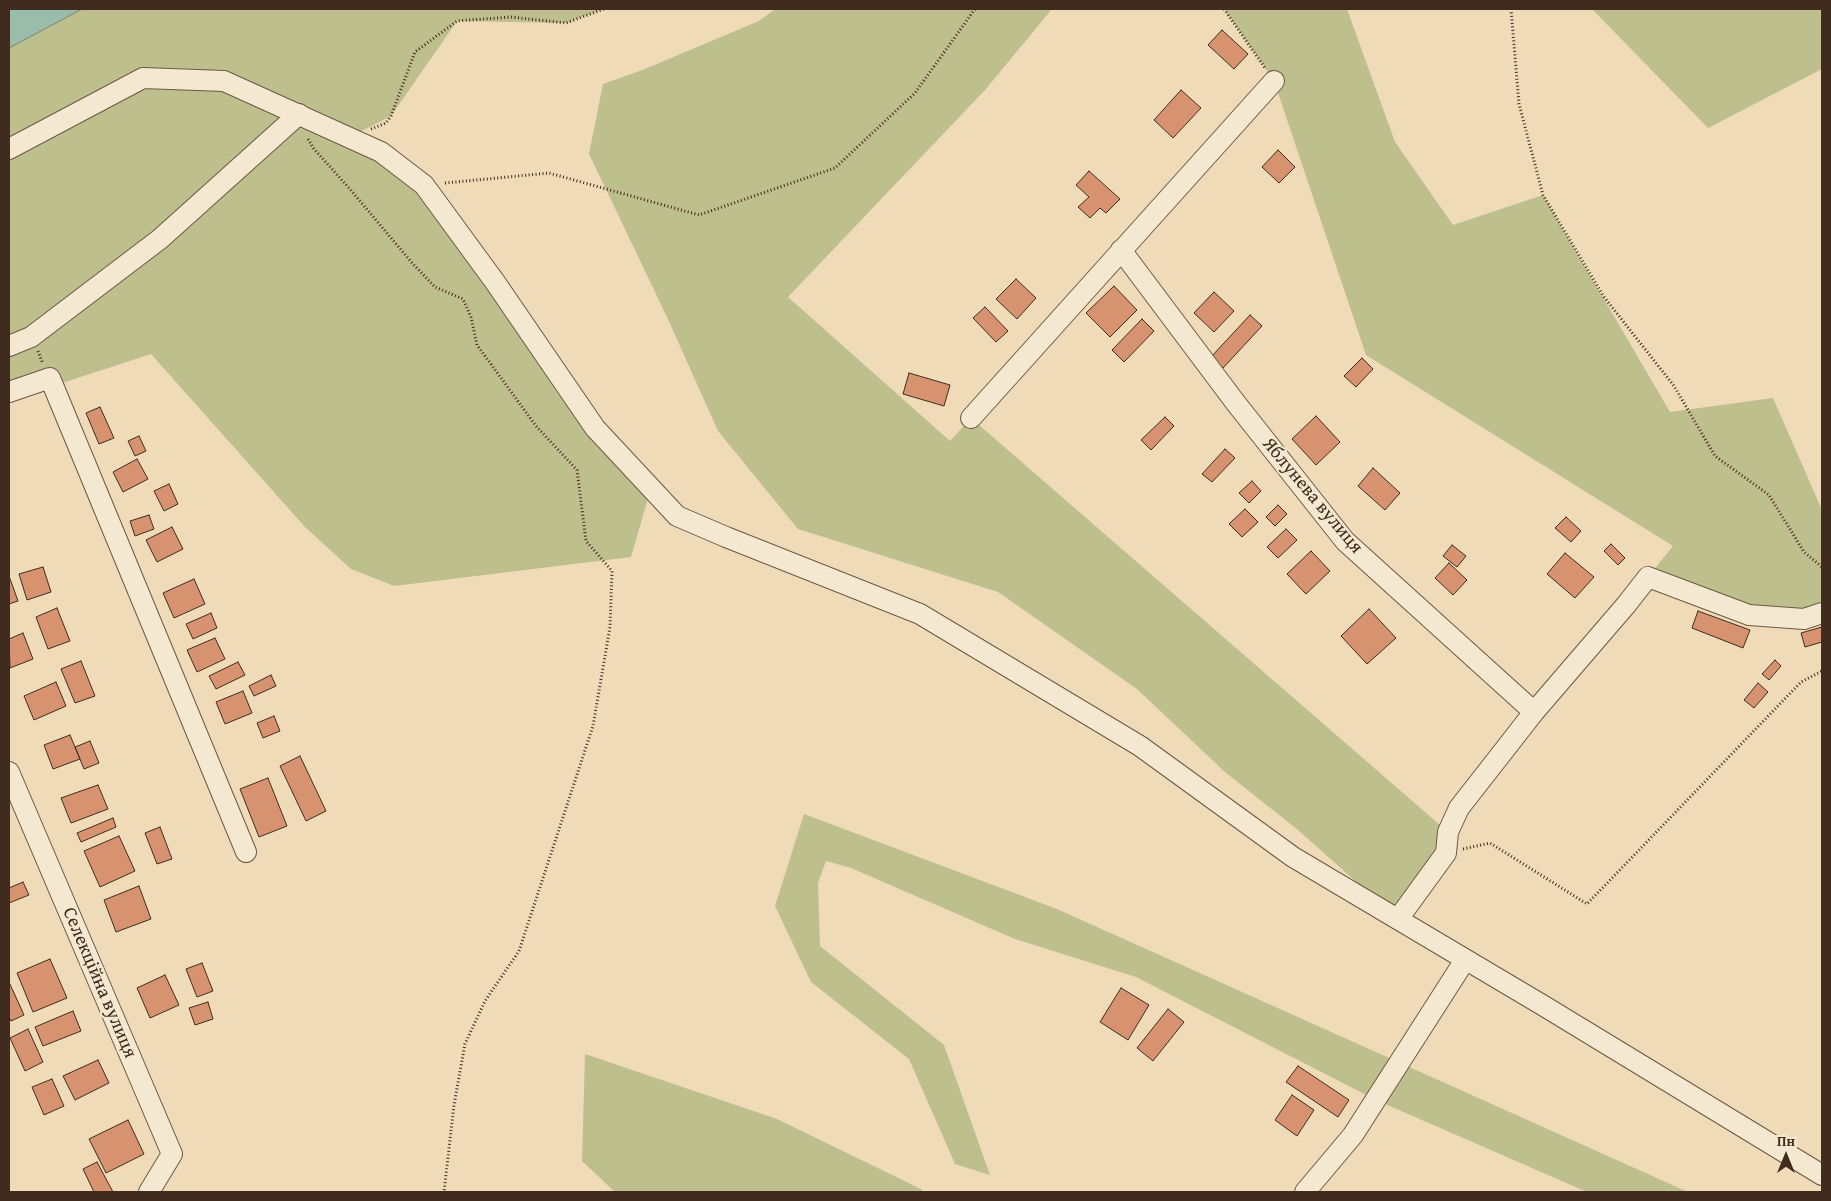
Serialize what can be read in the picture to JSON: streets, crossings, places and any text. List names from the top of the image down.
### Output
{
  "streets": {
    "street": ["Яблунева вулиця", "Селекційна вулиця"]
  },
  "north": "top"
}
